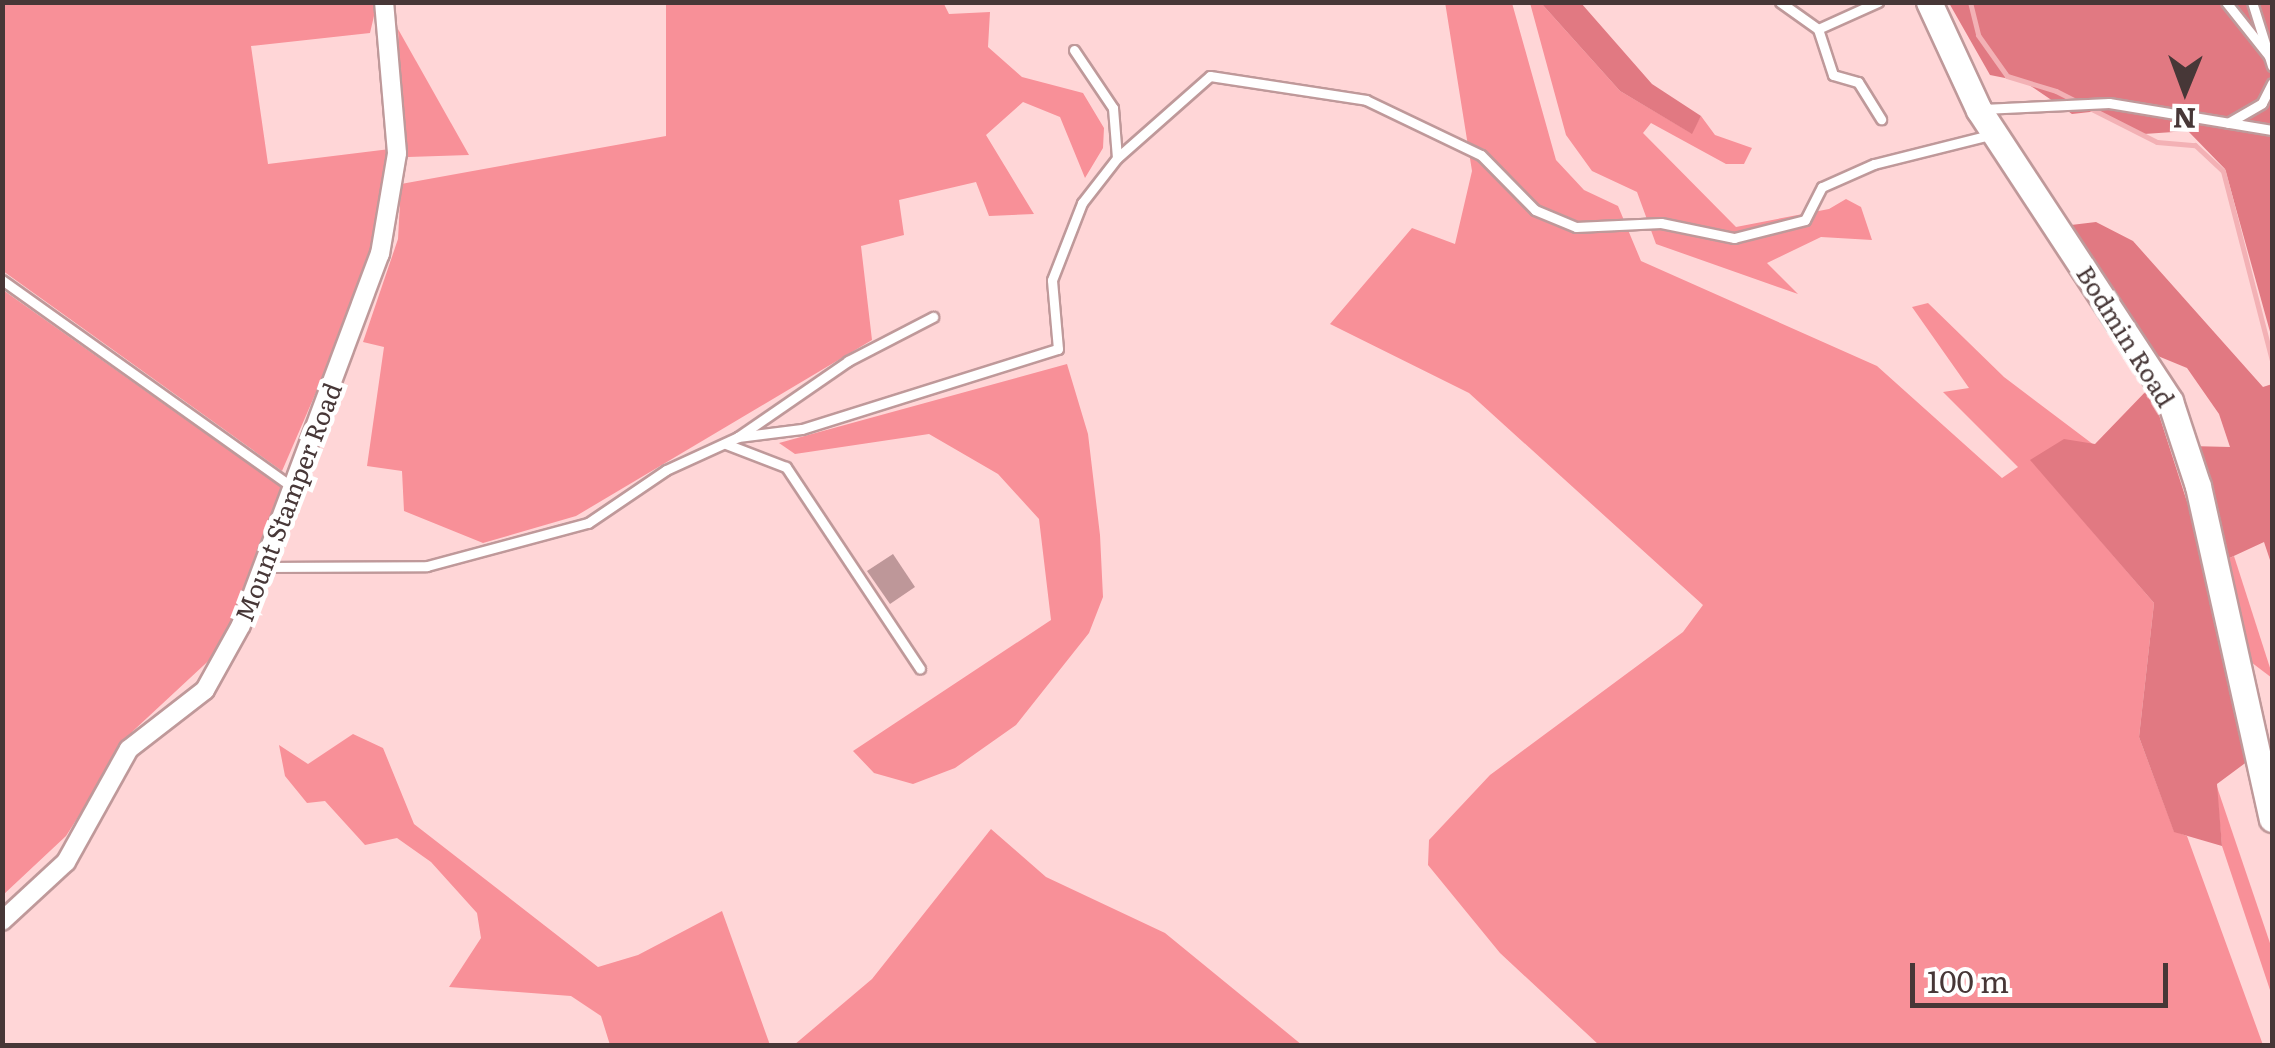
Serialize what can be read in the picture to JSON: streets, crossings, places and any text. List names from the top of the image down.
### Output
{
  "streets": {
    "main road": ["Bodmin Road"],
    "street": ["Mount Stamper Road"]
  },
  "scale_bar": "100 m",
  "north": "bottom"
}
